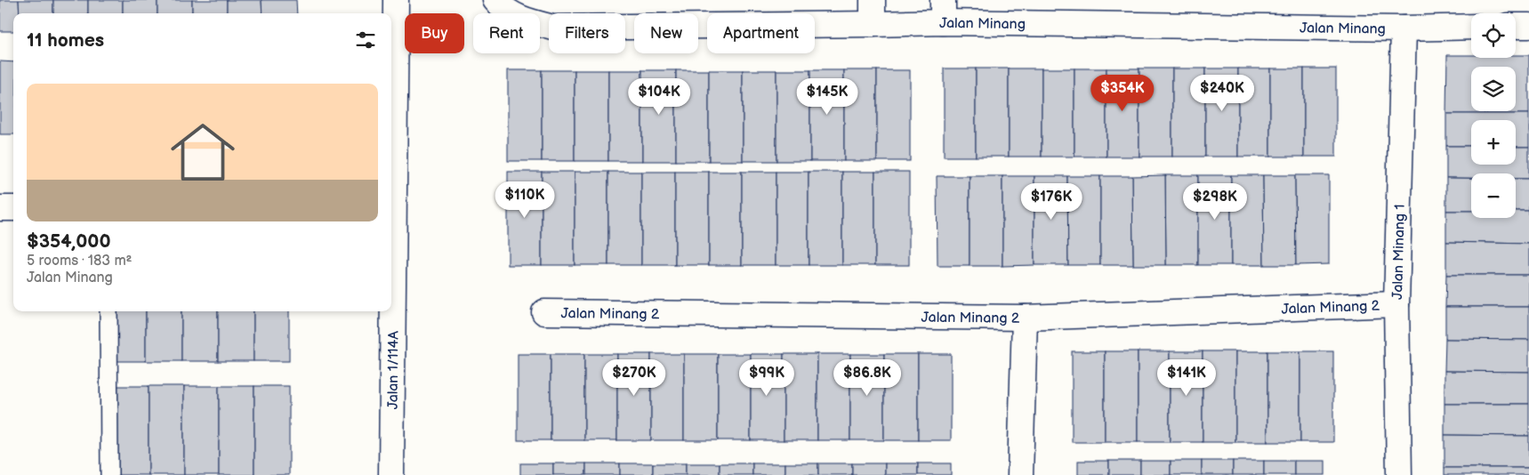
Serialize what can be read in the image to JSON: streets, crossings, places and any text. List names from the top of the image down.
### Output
{
  "streets": {
    "street": [
      "Jalan Minang",
      "Jalan Minang 1",
      "Jalan Minang 2",
      "Jalan 1/114A"
    ]
  },
  "crossings": [
    ["Jalan Minang", "Jalan Minang 1"],
    ["Jalan Minang 1", "Jalan Minang 2"]
  ],
  "page": {
    "map_buttons": ["+", "−"],
    "chip": [
      "Buy",
      "Rent",
      "Filters",
      "New",
      "Apartment"
    ],
    "heading": "11 homes",
    "list": [
      {
        "name": "$354,000",
        "note": "5 rooms · 183 m² · Jalan Minang"
      }
    ],
    "price": [
      "$354K",
      "$240K",
      "$104K",
      "$145K",
      "$110K",
      "$176K",
      "$298K",
      "$270K",
      "$99K",
      "$86.8K",
      "$141K"
    ]
  }
}
